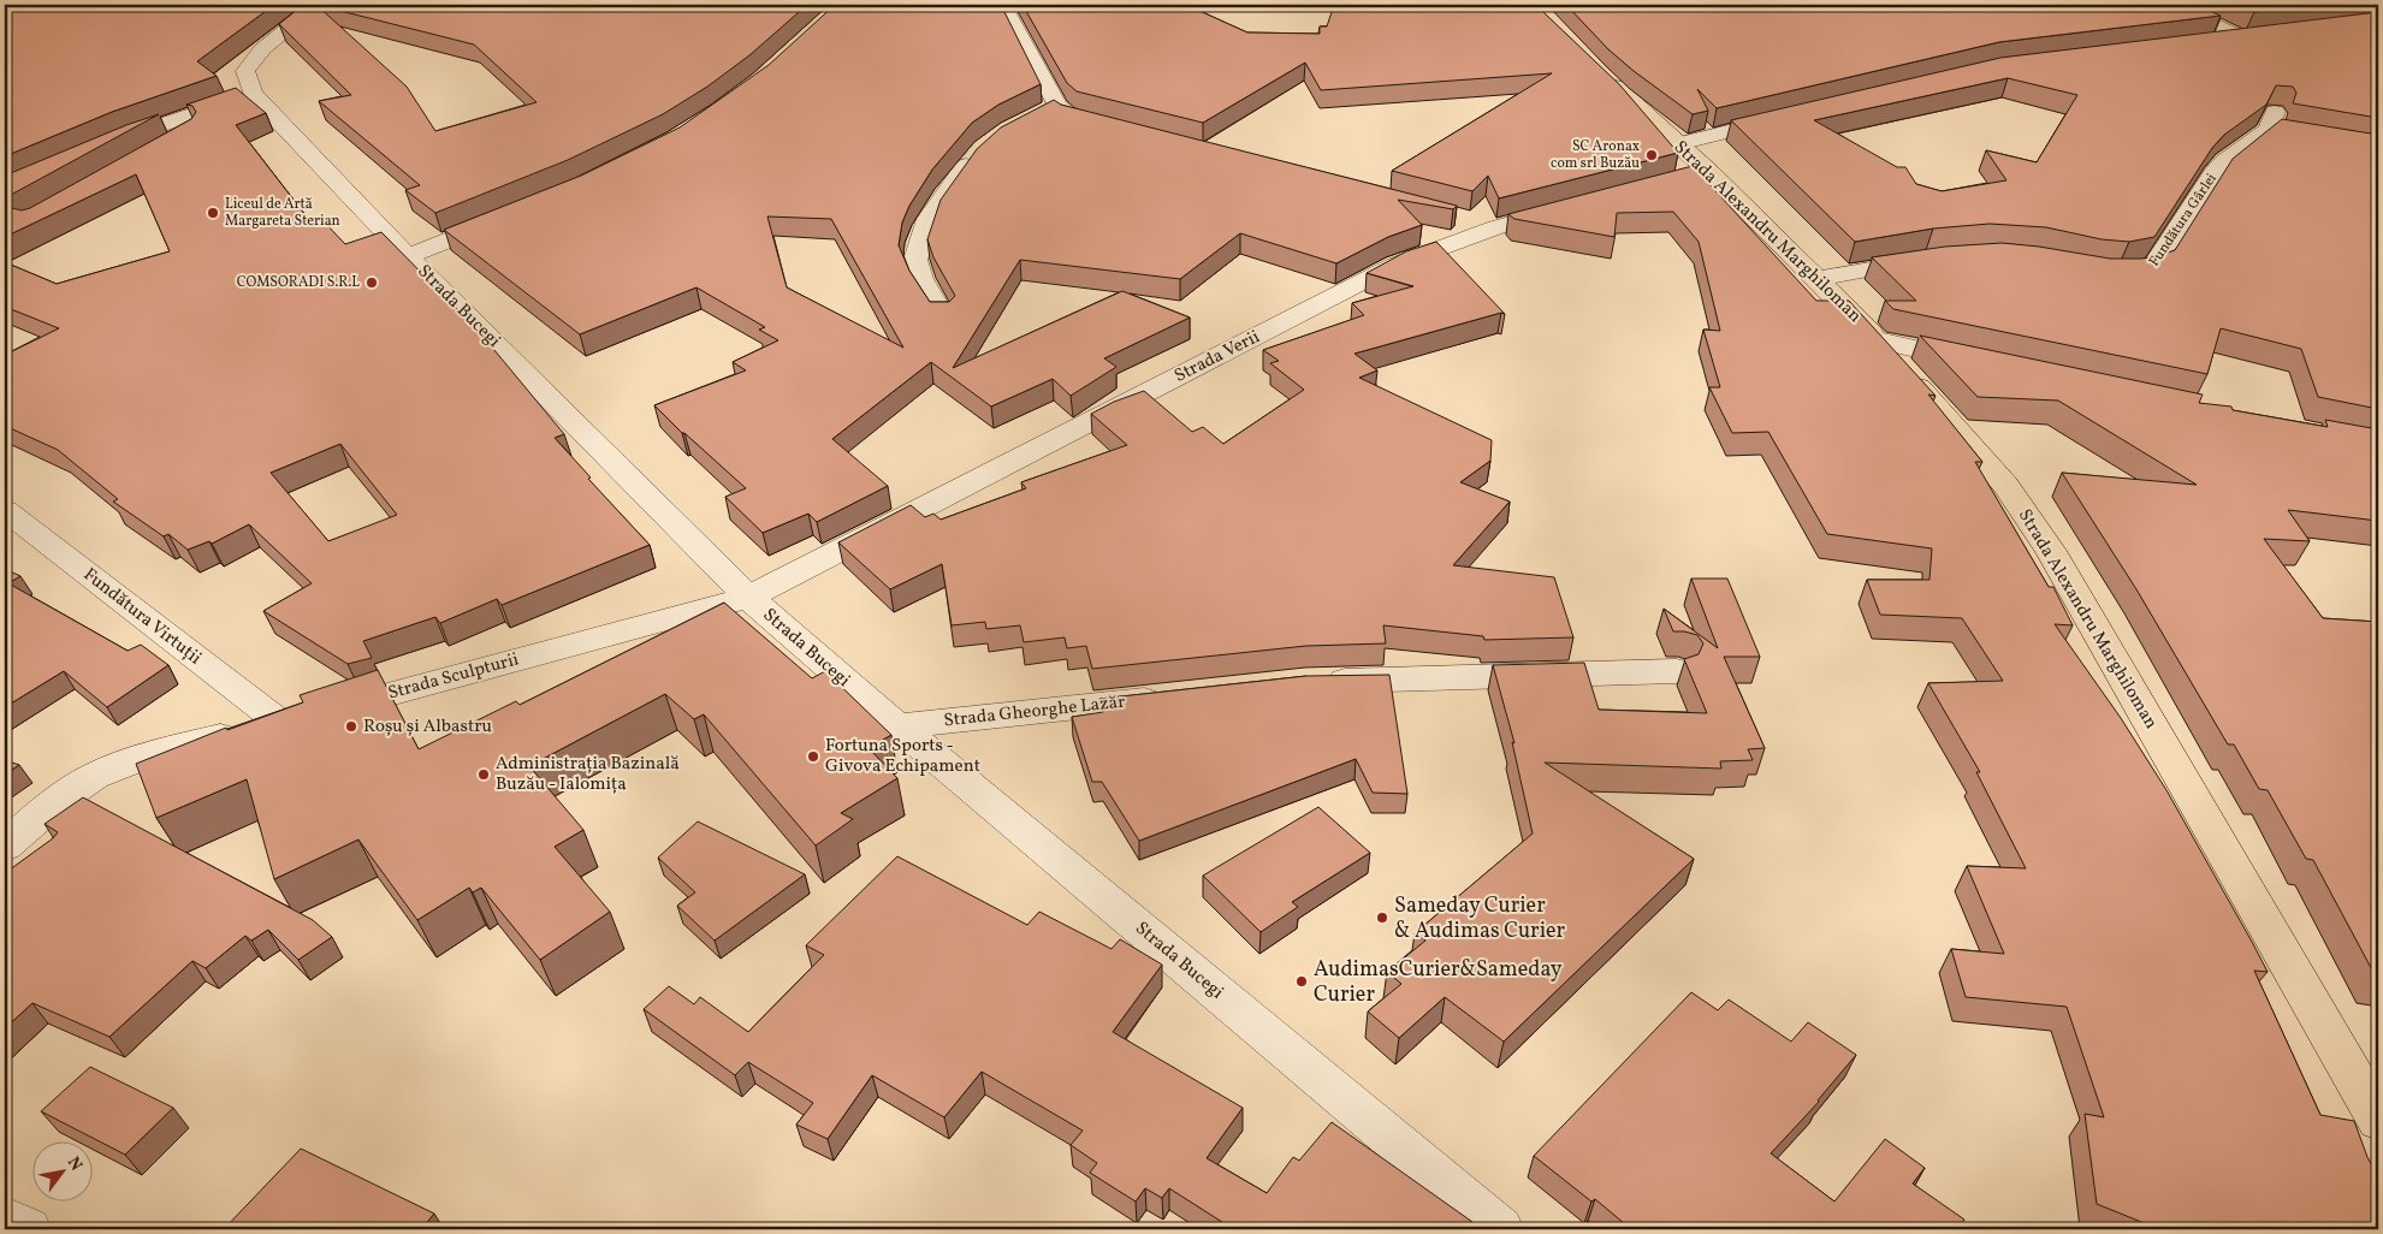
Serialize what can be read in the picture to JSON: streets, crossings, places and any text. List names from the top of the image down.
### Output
{
  "streets": {
    "main road": ["Strada Alexandru Marghiloman"],
    "street": [
      "Fundătura Gârlei",
      "Strada Bucegi",
      "Strada Verii",
      "Fundătura Virtuții",
      "Strada Sculpturii",
      "Strada Gheorghe Lazăr"
    ]
  },
  "crossings": [
    ["Strada Bucegi", "Strada Verii"],
    ["Strada Bucegi", "Strada Sculpturii"],
    ["Strada Bucegi", "Strada Gheorghe Lazăr"],
    ["Strada Verii", "Strada Sculpturii"],
    ["Fundătura Virtuții", "Strada Sculpturii"]
  ],
  "places": [
    "SC Aronax com srl Buzău",
    "Liceul de Artă Margareta Sterian",
    "COMSORADI S.R.L",
    "Roșu și Albastru",
    "Fortuna Sports - Givova Echipament",
    "Administrația Bazinală Buzău - Ialomița",
    "Sameday Curier & Audimas Curier",
    "AudimasCurier&Sameday Curier"
  ],
  "north": "top right"
}
